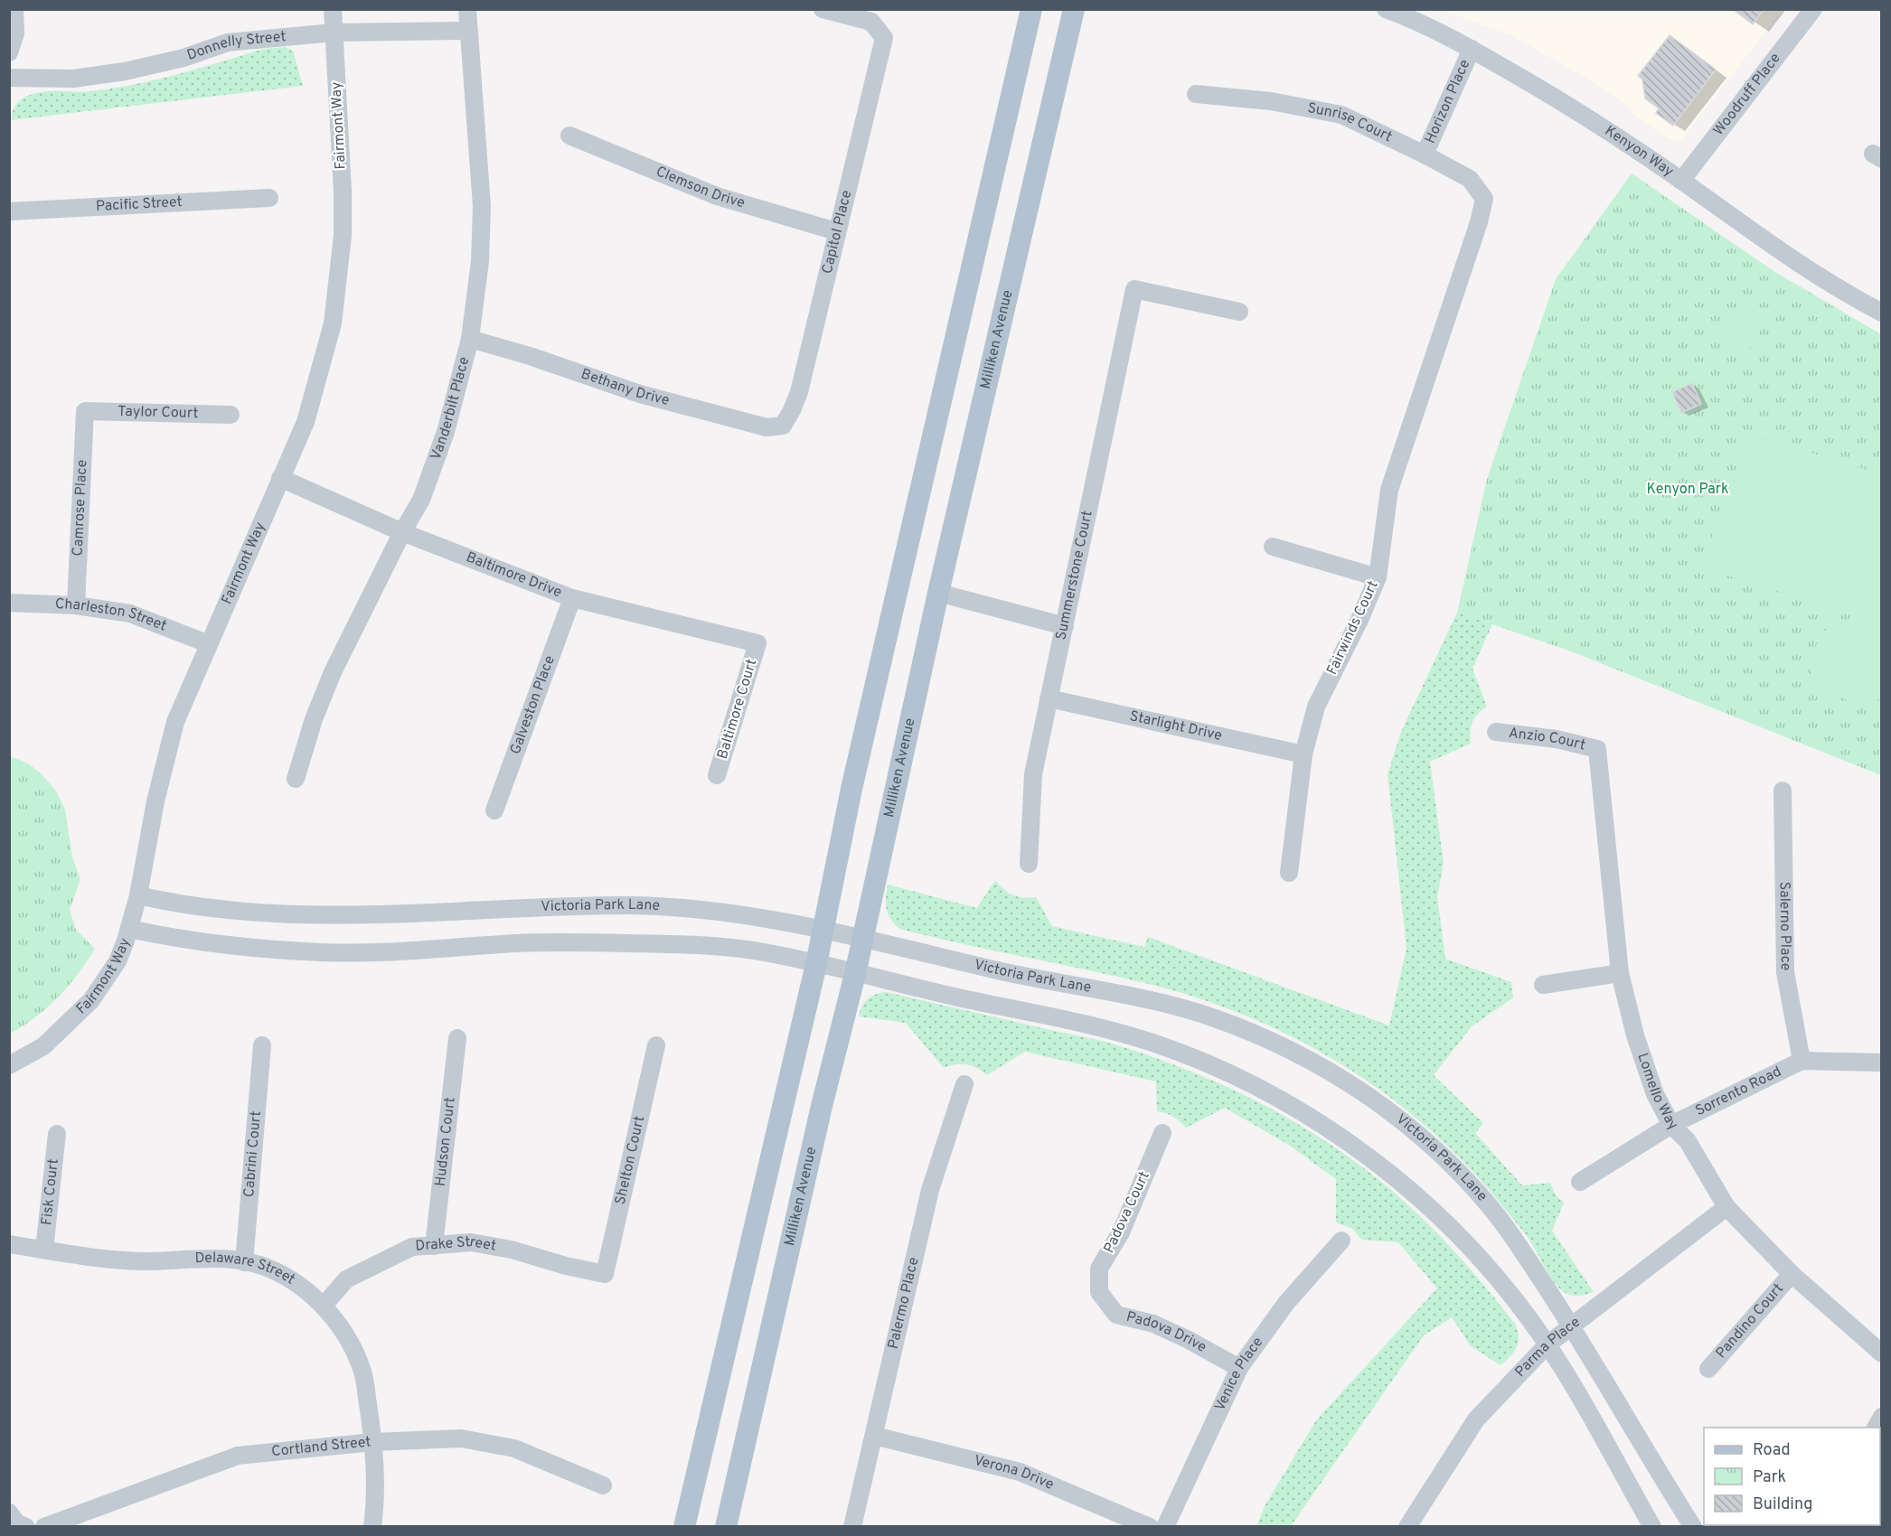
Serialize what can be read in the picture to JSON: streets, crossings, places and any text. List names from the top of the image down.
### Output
{
  "streets": {
    "main road": ["Milliken Avenue"],
    "street": [
      "Donnelly Street",
      "Woodruff Place",
      "Horizon Place",
      "Sunrise Court",
      "Fairmont Way",
      "Kenyon Way",
      "Clemson Drive",
      "Pacific Street",
      "Capitol Place",
      "Bethany Drive",
      "Vanderbilt Place",
      "Taylor Court",
      "Camrose Place",
      "Baltimore Drive",
      "Summerstone Court",
      "Charleston Street",
      "Fairwinds Court",
      "Galveston Place",
      "Baltimore Court",
      "Starlight Drive",
      "Anzio Court",
      "Victoria Park Lane",
      "Salerno Place",
      "Lomello Way",
      "Sorrento Road",
      "Hudson Court",
      "Cabrini Court",
      "Shelton Court",
      "Fisk Court",
      "Padova Court",
      "Drake Street",
      "Delaware Street",
      "Palermo Place",
      "Pandino Court",
      "Padova Drive",
      "Parma Place",
      "Venice Place",
      "Cortland Street",
      "Verona Drive"
    ]
  },
  "crossings": [
    ["Donnelly Street", "Fairmont Way"],
    ["Donnelly Street", "Vanderbilt Place"],
    ["Woodruff Place", "Kenyon Way"],
    ["Horizon Place", "Sunrise Court"],
    ["Horizon Place", "Kenyon Way"],
    ["Sunrise Court", "Fairwinds Court"],
    ["Fairmont Way", "Baltimore Drive"],
    ["Fairmont Way", "Charleston Street"],
    ["Fairmont Way", "Victoria Park Lane"],
    ["Clemson Drive", "Capitol Place"],
    ["Capitol Place", "Bethany Drive"],
    ["Milliken Avenue", "Victoria Park Lane"],
    ["Bethany Drive", "Vanderbilt Place"],
    ["Vanderbilt Place", "Baltimore Drive"],
    ["Taylor Court", "Camrose Place"],
    ["Camrose Place", "Charleston Street"],
    ["Baltimore Drive", "Galveston Place"],
    ["Baltimore Drive", "Baltimore Court"],
    ["Summerstone Court", "Starlight Drive"],
    ["Fairwinds Court", "Starlight Drive"],
    ["Anzio Court", "Lomello Way"],
    ["Victoria Park Lane", "Parma Place"],
    ["Salerno Place", "Sorrento Road"],
    ["Lomello Way", "Sorrento Road"],
    ["Lomello Way", "Pandino Court"],
    ["Lomello Way", "Parma Place"],
    ["Hudson Court", "Drake Street"],
    ["Cabrini Court", "Delaware Street"],
    ["Shelton Court", "Drake Street"],
    ["Fisk Court", "Delaware Street"],
    ["Padova Court", "Padova Drive"],
    ["Drake Street", "Delaware Street"],
    ["Delaware Street", "Cortland Street"],
    ["Palermo Place", "Verona Drive"],
    ["Padova Drive", "Venice Place"]
  ],
  "parks": ["Kenyon Park"],
  "legend": ["Road", "Park", "Building"]
}
